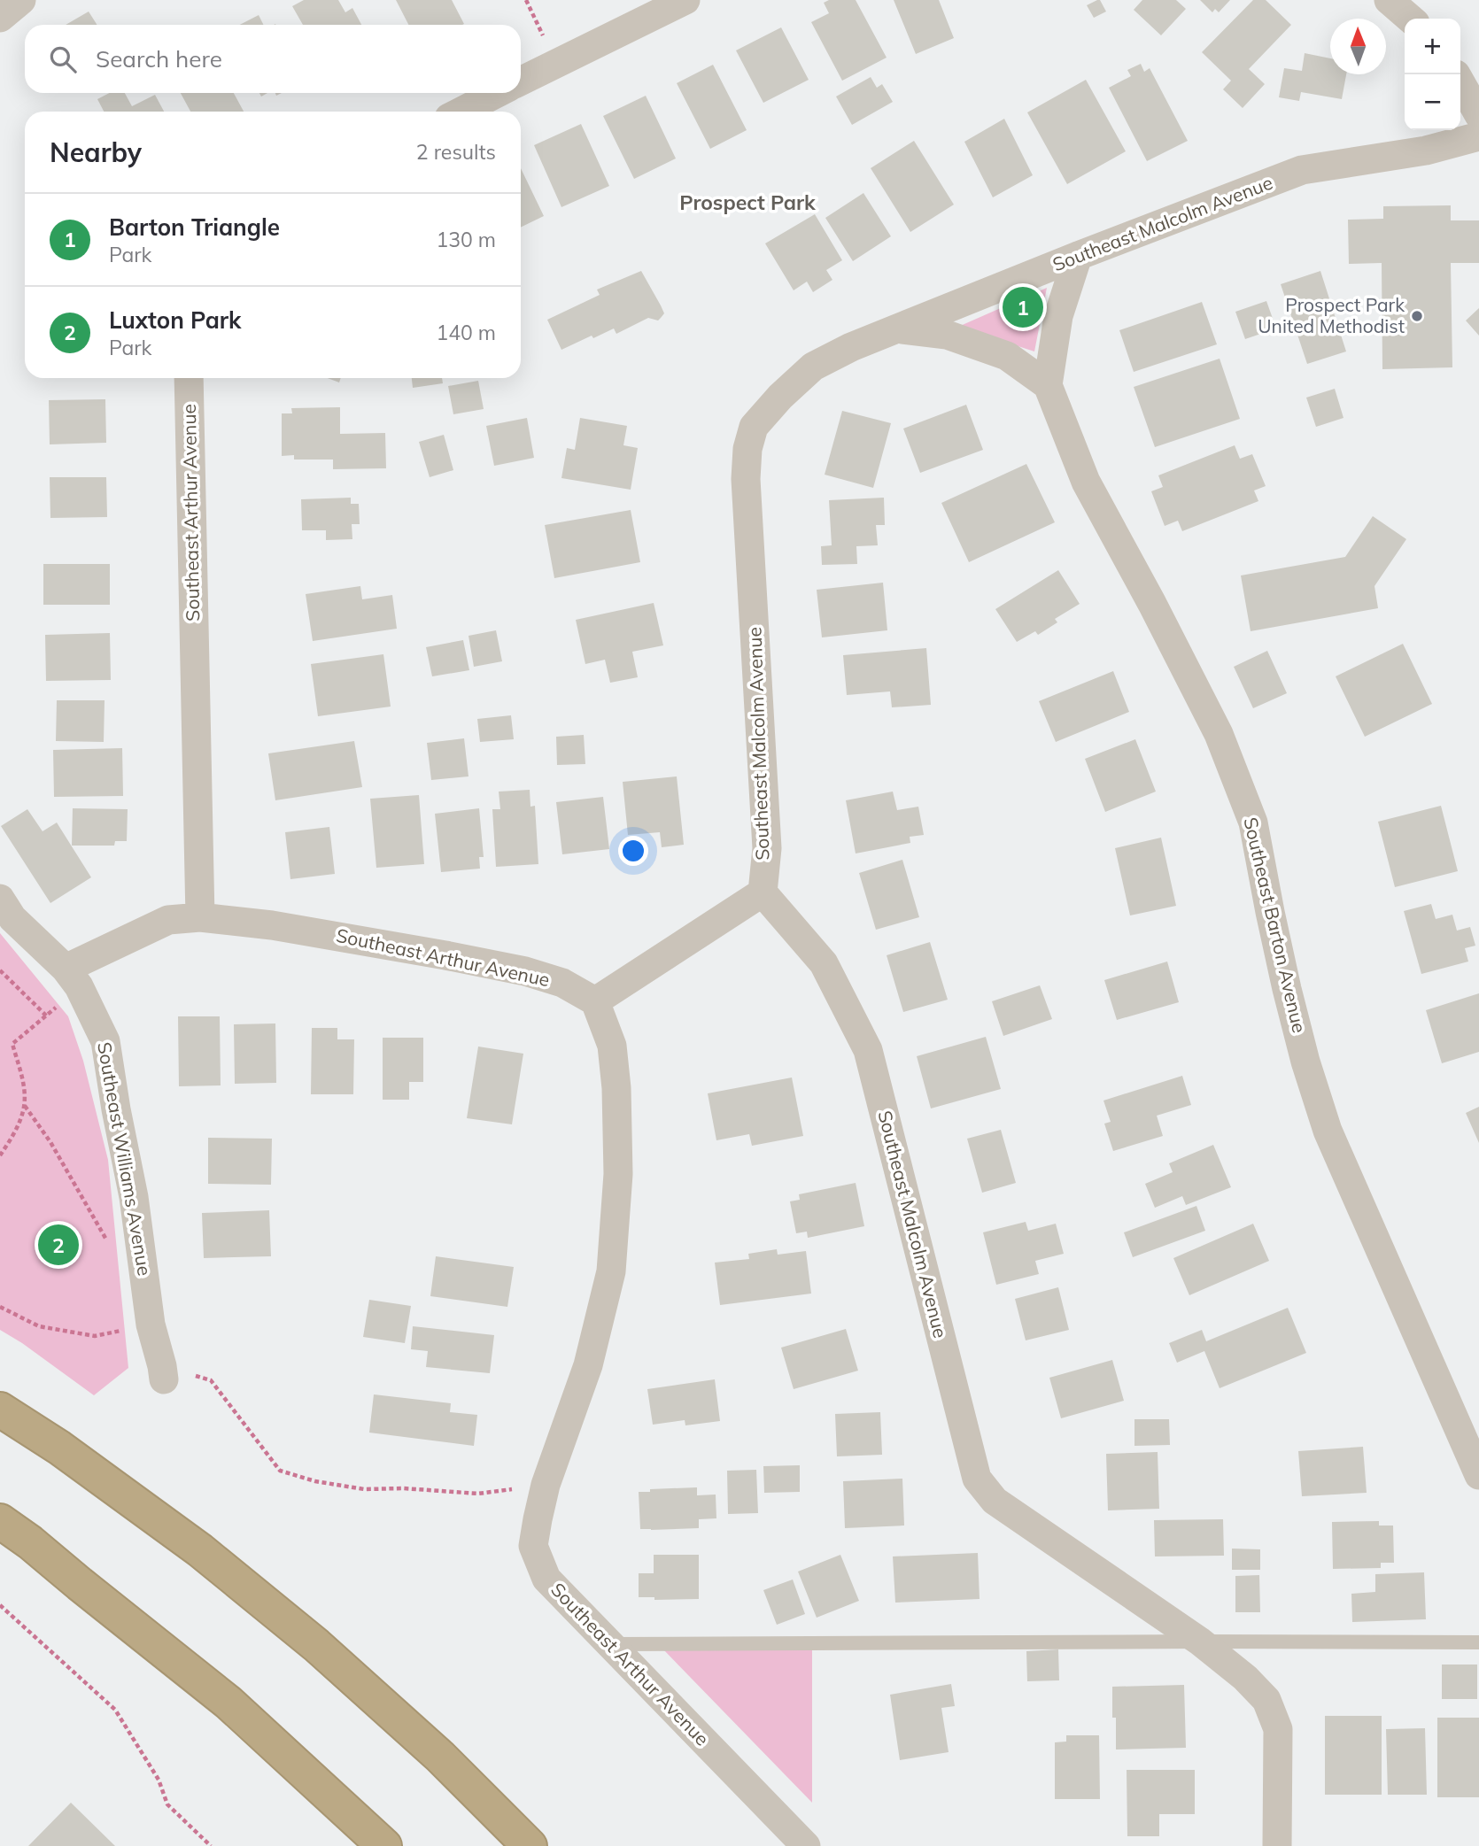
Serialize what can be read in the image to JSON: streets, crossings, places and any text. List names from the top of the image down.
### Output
{
  "streets": {
    "street": [
      "Southeast Malcolm Avenue",
      "Southeast Arthur Avenue",
      "Southeast Barton Avenue",
      "Southeast Williams Avenue"
    ]
  },
  "districts": ["Prospect Park"],
  "places": ["Prospect Park United Methodist"],
  "north": "top",
  "page": {
    "map_buttons": ["+", "−"],
    "search": "Search here",
    "heading": ["Nearby", "2 results"],
    "list": [
      {
        "mark": "1",
        "name": "Barton Triangle",
        "note": "Park",
        "value": "130 m"
      },
      {
        "mark": "2",
        "name": "Luxton Park",
        "note": "Park",
        "value": "140 m"
      }
    ],
    "pins": ["1", "2"]
  }
}
